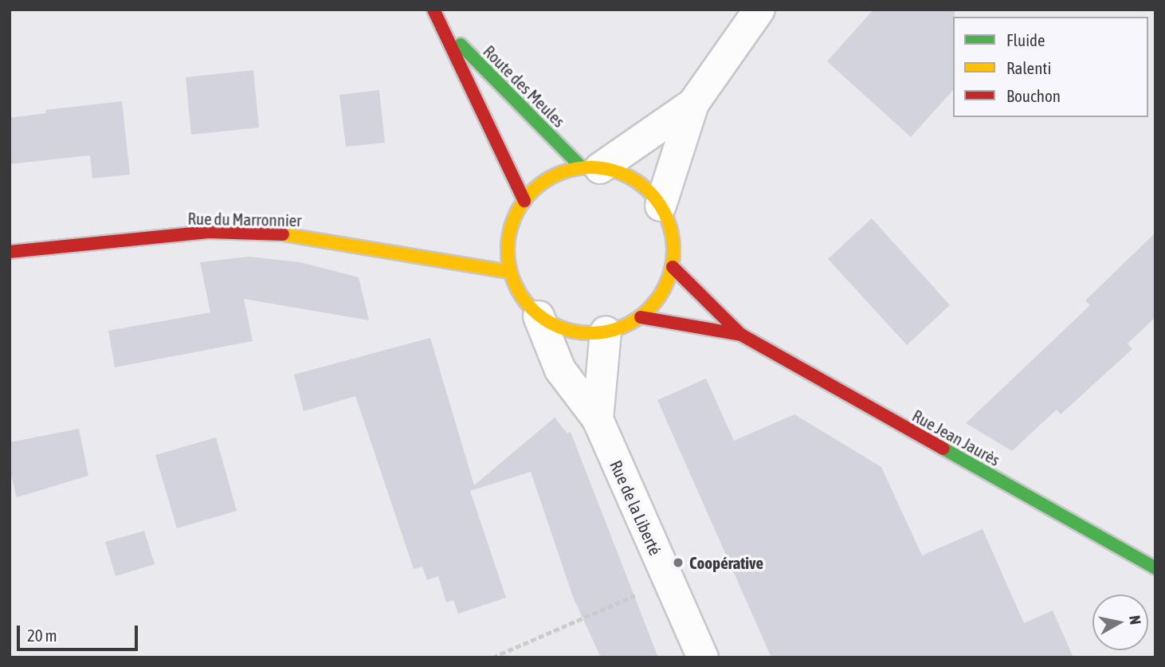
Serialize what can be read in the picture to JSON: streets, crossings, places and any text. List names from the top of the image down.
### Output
{
  "streets": {
    "street": [
      "Route des Meules",
      "Rue du Marronnier",
      "Rue Jean Jaurès",
      "Rue de la Liberté"
    ]
  },
  "crossings": [
    ["Route des Meules", "Rue du Marronnier"],
    ["Route des Meules", "Rue Jean Jaurès"],
    ["Route des Meules", "Rue de la Liberté"],
    ["Rue du Marronnier", "Rue Jean Jaurès"],
    ["Rue du Marronnier", "Rue de la Liberté"],
    ["Rue Jean Jaurès", "Rue de la Liberté"]
  ],
  "places": ["Coopérative"],
  "legend": ["Fluide", "Ralenti", "Bouchon"],
  "scale_bar": "20 m",
  "north": "right"
}
